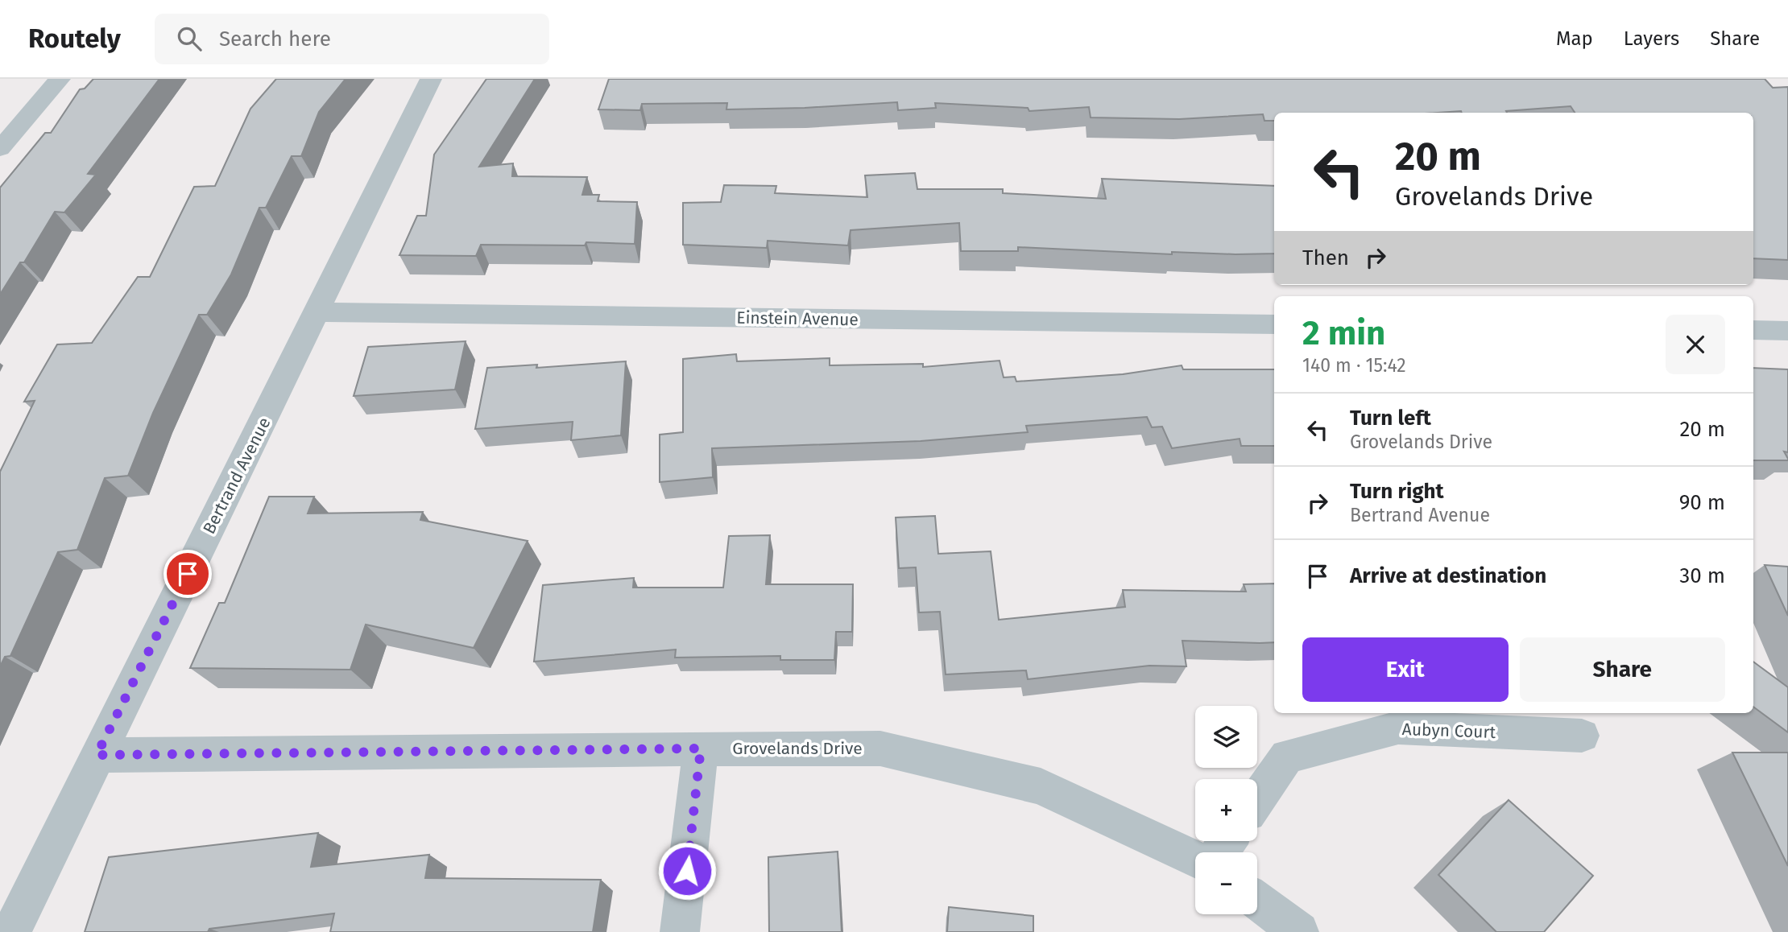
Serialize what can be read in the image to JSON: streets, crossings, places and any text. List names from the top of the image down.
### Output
{
  "streets": {
    "street": [
      "Einstein Avenue",
      "Bertrand Avenue",
      "Aubyn Court",
      "Grovelands Drive"
    ]
  },
  "crossings": [
    ["Einstein Avenue", "Bertrand Avenue"],
    ["Bertrand Avenue", "Grovelands Drive"]
  ],
  "page": {
    "header": "Routely",
    "search": "Search here",
    "nav": ["Map", "Layers", "Share"],
    "turn": ["20 m", "Grovelands Drive"],
    "then": "Then",
    "heading": ["2 min", "140 m · 15:42"],
    "list": [
      {
        "name": "Turn left",
        "note": "Grovelands Drive",
        "value": "20 m"
      },
      {
        "name": "Turn right",
        "note": "Bertrand Avenue",
        "value": "90 m"
      },
      {
        "name": "Arrive at destination",
        "value": "30 m"
      }
    ],
    "buttons": ["Exit", "Share"],
    "map_buttons": ["+", "−"]
  }
}
